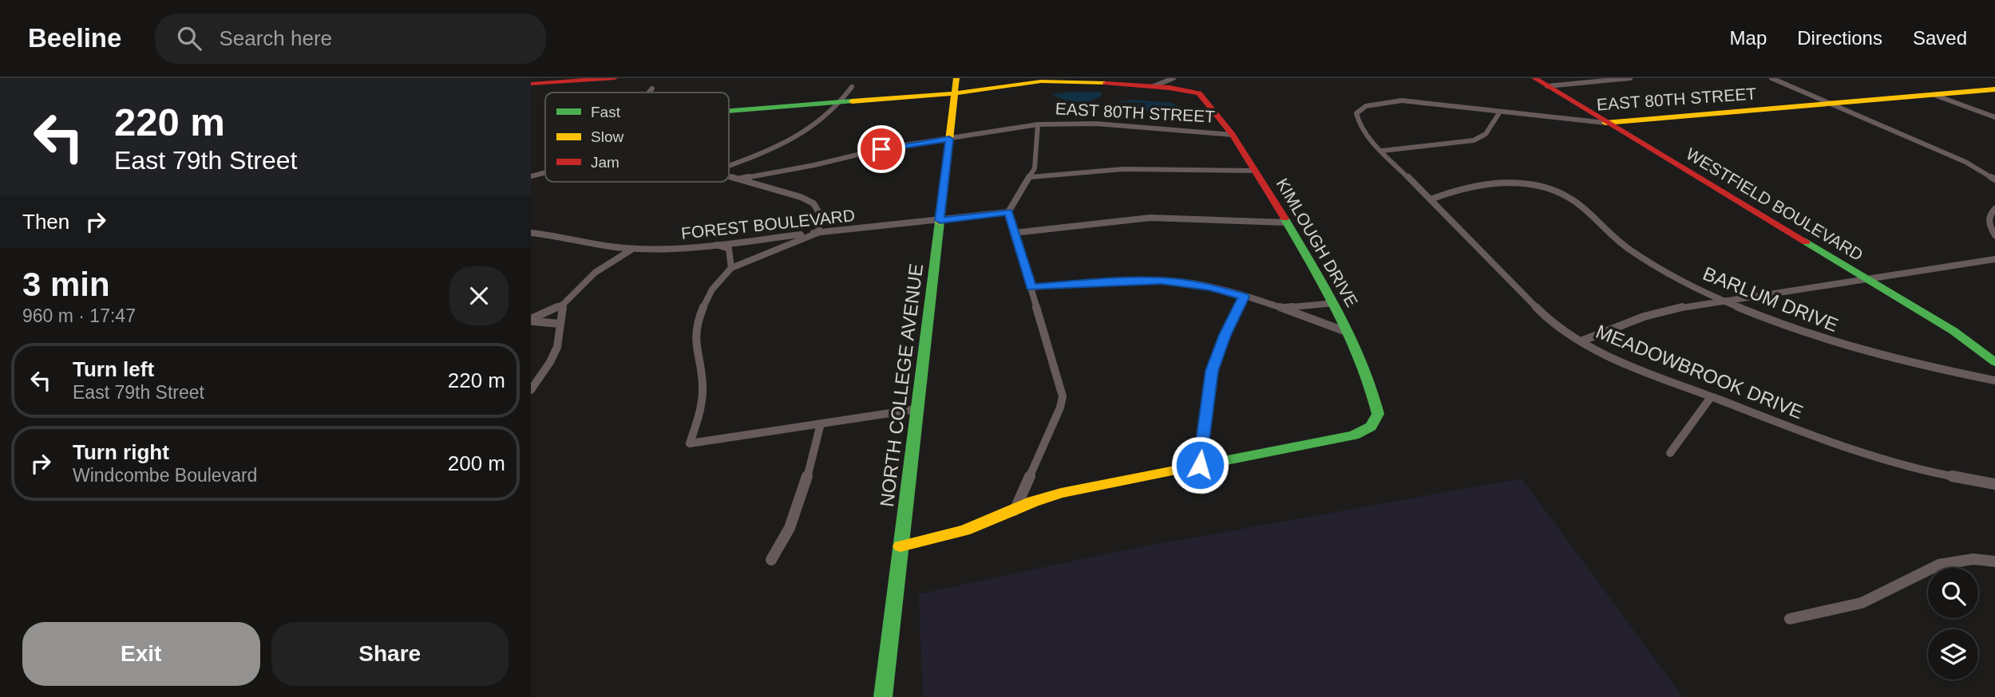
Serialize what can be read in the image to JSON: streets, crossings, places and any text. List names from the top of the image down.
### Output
{
  "streets": {
    "street": [
      "EAST 80TH STREET",
      "WESTFIELD BOULEVARD",
      "FOREST BOULEVARD",
      "KIMLOUGH DRIVE",
      "BARLUM DRIVE",
      "MEADOWBROOK DRIVE",
      "NORTH COLLEGE AVENUE"
    ]
  },
  "crossings": [
    ["EAST 80TH STREET", "WESTFIELD BOULEVARD"],
    ["EAST 80TH STREET", "KIMLOUGH DRIVE"],
    ["EAST 80TH STREET", "MEADOWBROOK DRIVE"],
    ["EAST 80TH STREET", "NORTH COLLEGE AVENUE"],
    ["FOREST BOULEVARD", "NORTH COLLEGE AVENUE"],
    ["BARLUM DRIVE", "MEADOWBROOK DRIVE"]
  ],
  "legend": ["Fast", "Slow", "Jam"],
  "page": {
    "header": "Beeline",
    "search": "Search here",
    "nav": ["Map", "Directions", "Saved"],
    "turn": ["220 m", "East 79th Street"],
    "then": "Then",
    "heading": ["3 min", "960 m · 17:47"],
    "list": [
      {
        "name": "Turn left",
        "note": "East 79th Street",
        "value": "220 m"
      },
      {
        "name": "Turn right",
        "note": "Windcombe Boulevard",
        "value": "200 m"
      }
    ],
    "buttons": ["Exit", "Share"]
  }
}
